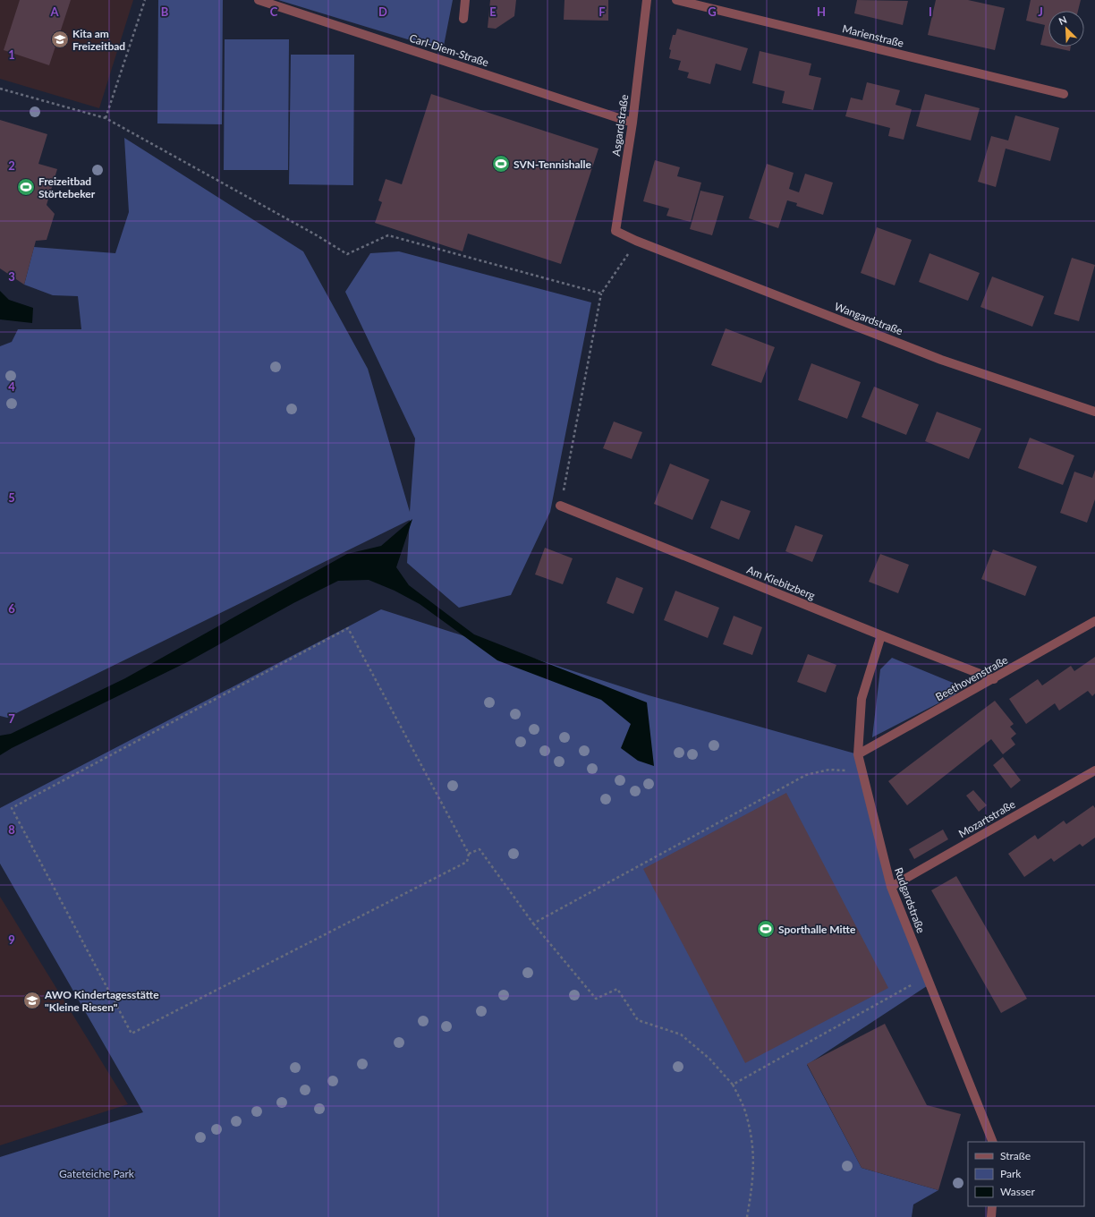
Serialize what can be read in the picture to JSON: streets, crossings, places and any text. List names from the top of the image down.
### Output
{
  "streets": {
    "street": [
      "Marienstraße",
      "Carl-Diem-Straße",
      "Asgardstraße",
      "Wangardstraße",
      "Am Kiebitzberg",
      "Beethovenstraße",
      "Mozartstraße",
      "Rudgardstraße"
    ]
  },
  "crossings": [
    ["Carl-Diem-Straße", "Asgardstraße"],
    ["Asgardstraße", "Wangardstraße"],
    ["Am Kiebitzberg", "Beethovenstraße"],
    ["Am Kiebitzberg", "Rudgardstraße"],
    ["Beethovenstraße", "Rudgardstraße"],
    ["Mozartstraße", "Rudgardstraße"]
  ],
  "parks": ["Gateteiche Park"],
  "places": {
    "school or university": ["Kita am Freizeitbad", "AWO Kindertagesstätte \"Kleine Riesen\""],
    "sports": ["SVN-Tennishalle", "Freizeitbad Störtebeker", "Sporthalle Mitte"]
  },
  "legend": ["Straße", "Park", "Wasser"],
  "north": "top left",
  "grid": {
    "columns": [
      "A",
      "B",
      "C",
      "D",
      "E",
      "F",
      "G",
      "H",
      "I",
      "J"
    ],
    "rows": [
      "1",
      "2",
      "3",
      "4",
      "5",
      "6",
      "7",
      "8",
      "9"
    ]
  }
}
